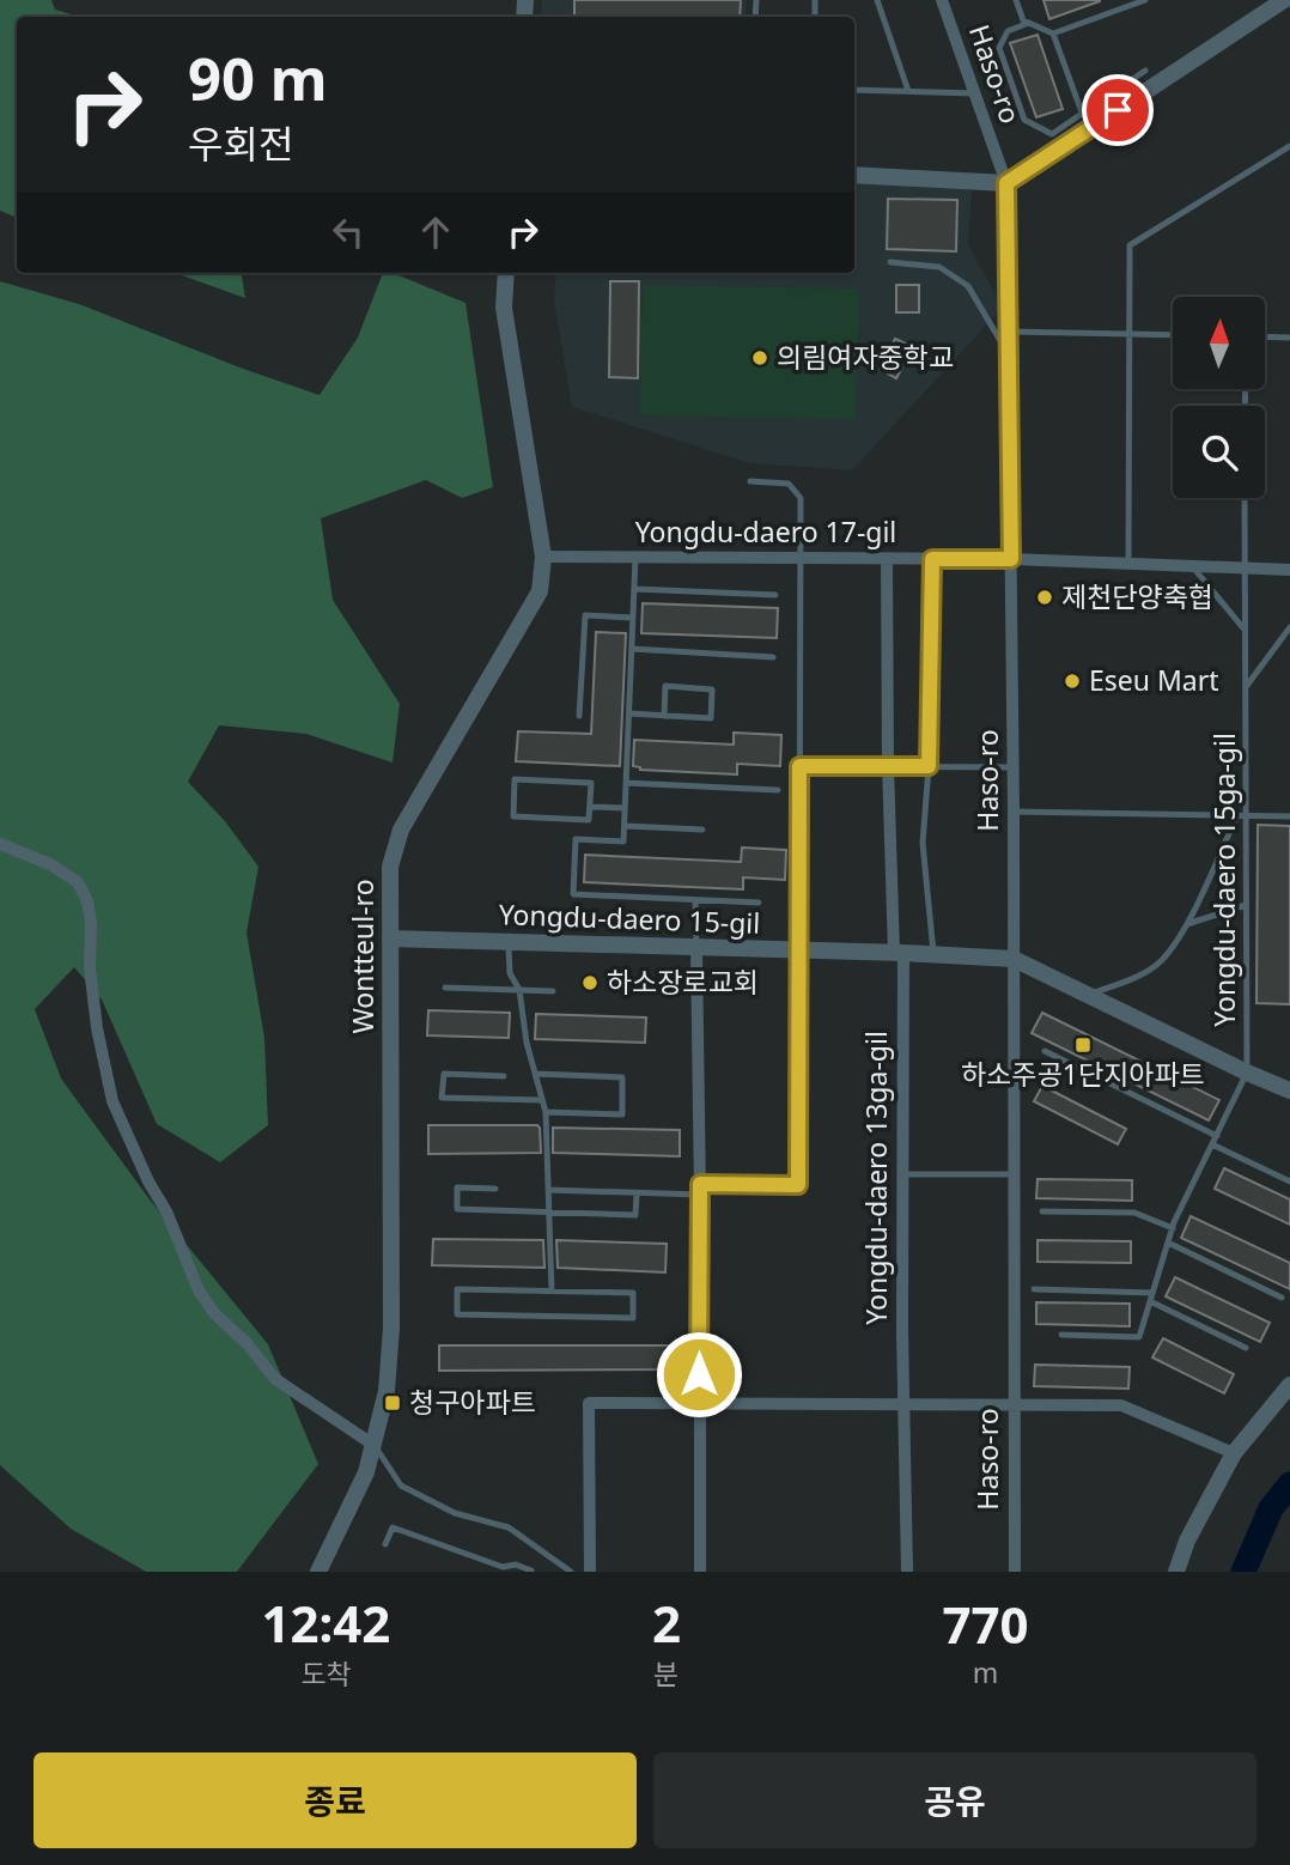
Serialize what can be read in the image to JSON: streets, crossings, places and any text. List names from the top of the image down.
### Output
{
  "streets": {
    "street": [
      "Haso-ro",
      "Yongdu-daero 17-gil",
      "Yongdu-daero 15-gil",
      "Wontteul-ro",
      "Yongdu-daero 13ga-gil"
    ],
    "lane": ["Yongdu-daero 15ga-gil"]
  },
  "crossings": [
    ["Haso-ro", "Yongdu-daero 17-gil"],
    ["Haso-ro", "Yongdu-daero 15-gil"],
    ["Yongdu-daero 17-gil", "Yongdu-daero 15ga-gil"],
    ["Yongdu-daero 17-gil", "Wontteul-ro"],
    ["Yongdu-daero 17-gil", "Yongdu-daero 13ga-gil"],
    ["Yongdu-daero 15ga-gil", "Yongdu-daero 15-gil"],
    ["Yongdu-daero 15-gil", "Wontteul-ro"],
    ["Yongdu-daero 15-gil", "Yongdu-daero 13ga-gil"]
  ],
  "places": {
    "other": [
      "의림여자중학교",
      "제천단양축협",
      "Eseu Mart",
      "하소장로교회"
    ],
    "transit": ["하소주공1단지아파트", "청구아파트"]
  },
  "north": "top",
  "page": {
    "turn": ["90 m", "우회전"],
    "eta": [
      "12:42",
      "도착",
      "2",
      "분",
      "770",
      "m"
    ],
    "buttons": ["종료", "공유"]
  }
}
